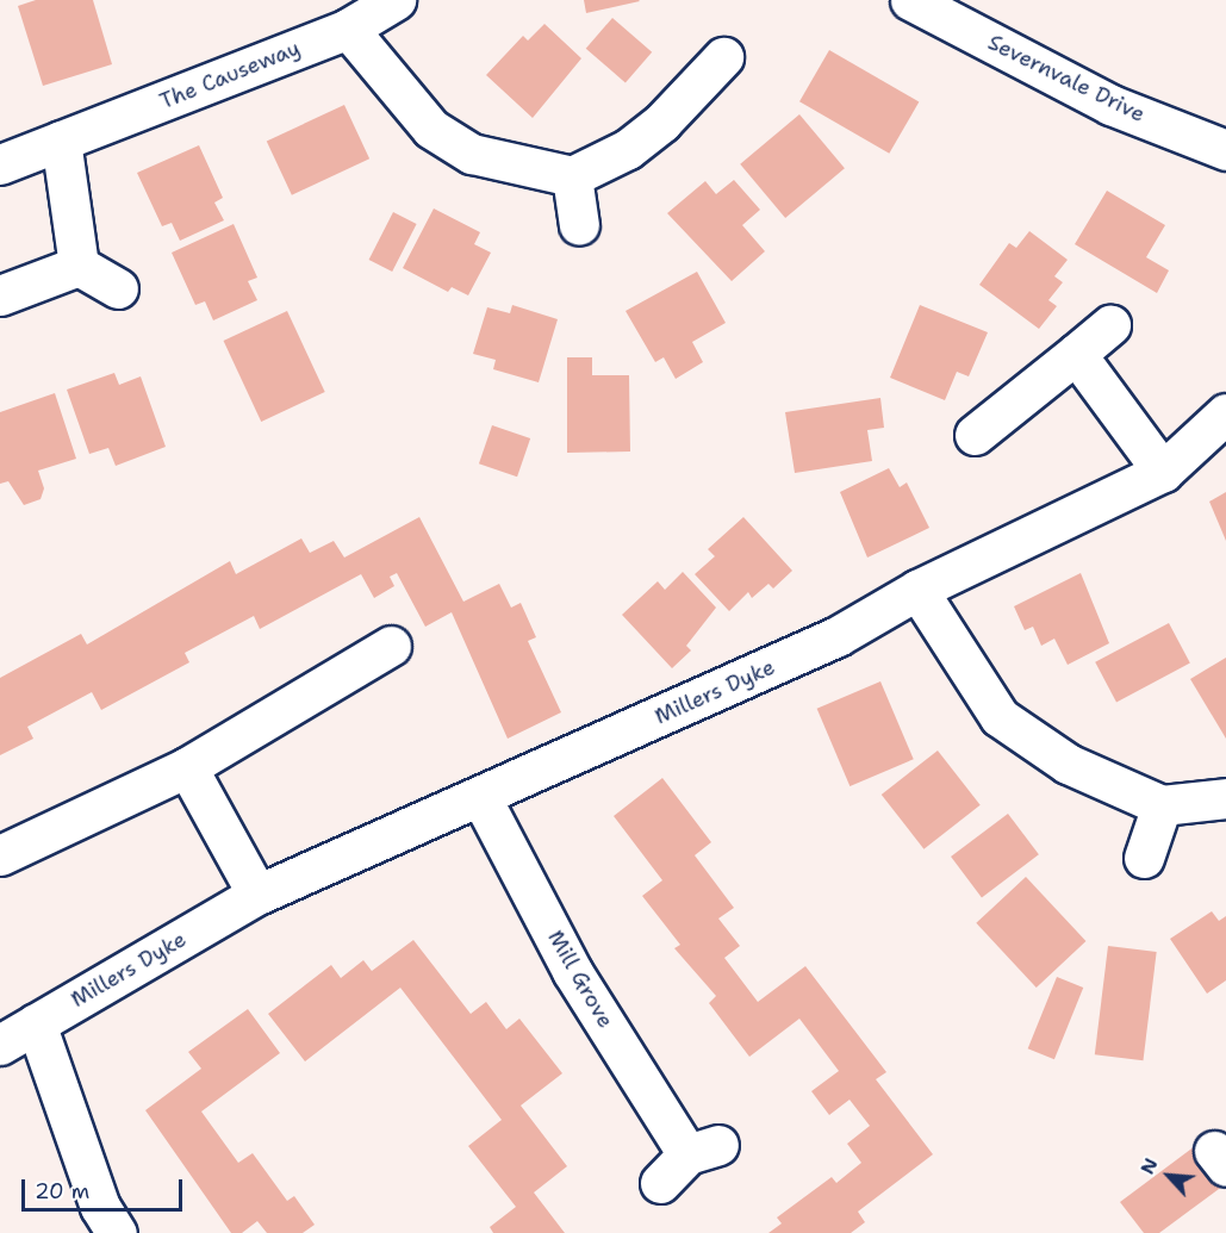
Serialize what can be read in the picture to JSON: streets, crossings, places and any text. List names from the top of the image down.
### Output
{
  "streets": {
    "street": [
      "The Causeway",
      "Severnvale Drive",
      "Millers Dyke",
      "Mill Grove"
    ]
  },
  "crossings": [
    ["Millers Dyke", "Mill Grove"]
  ],
  "scale_bar": "20 m",
  "north": "top left"
}
